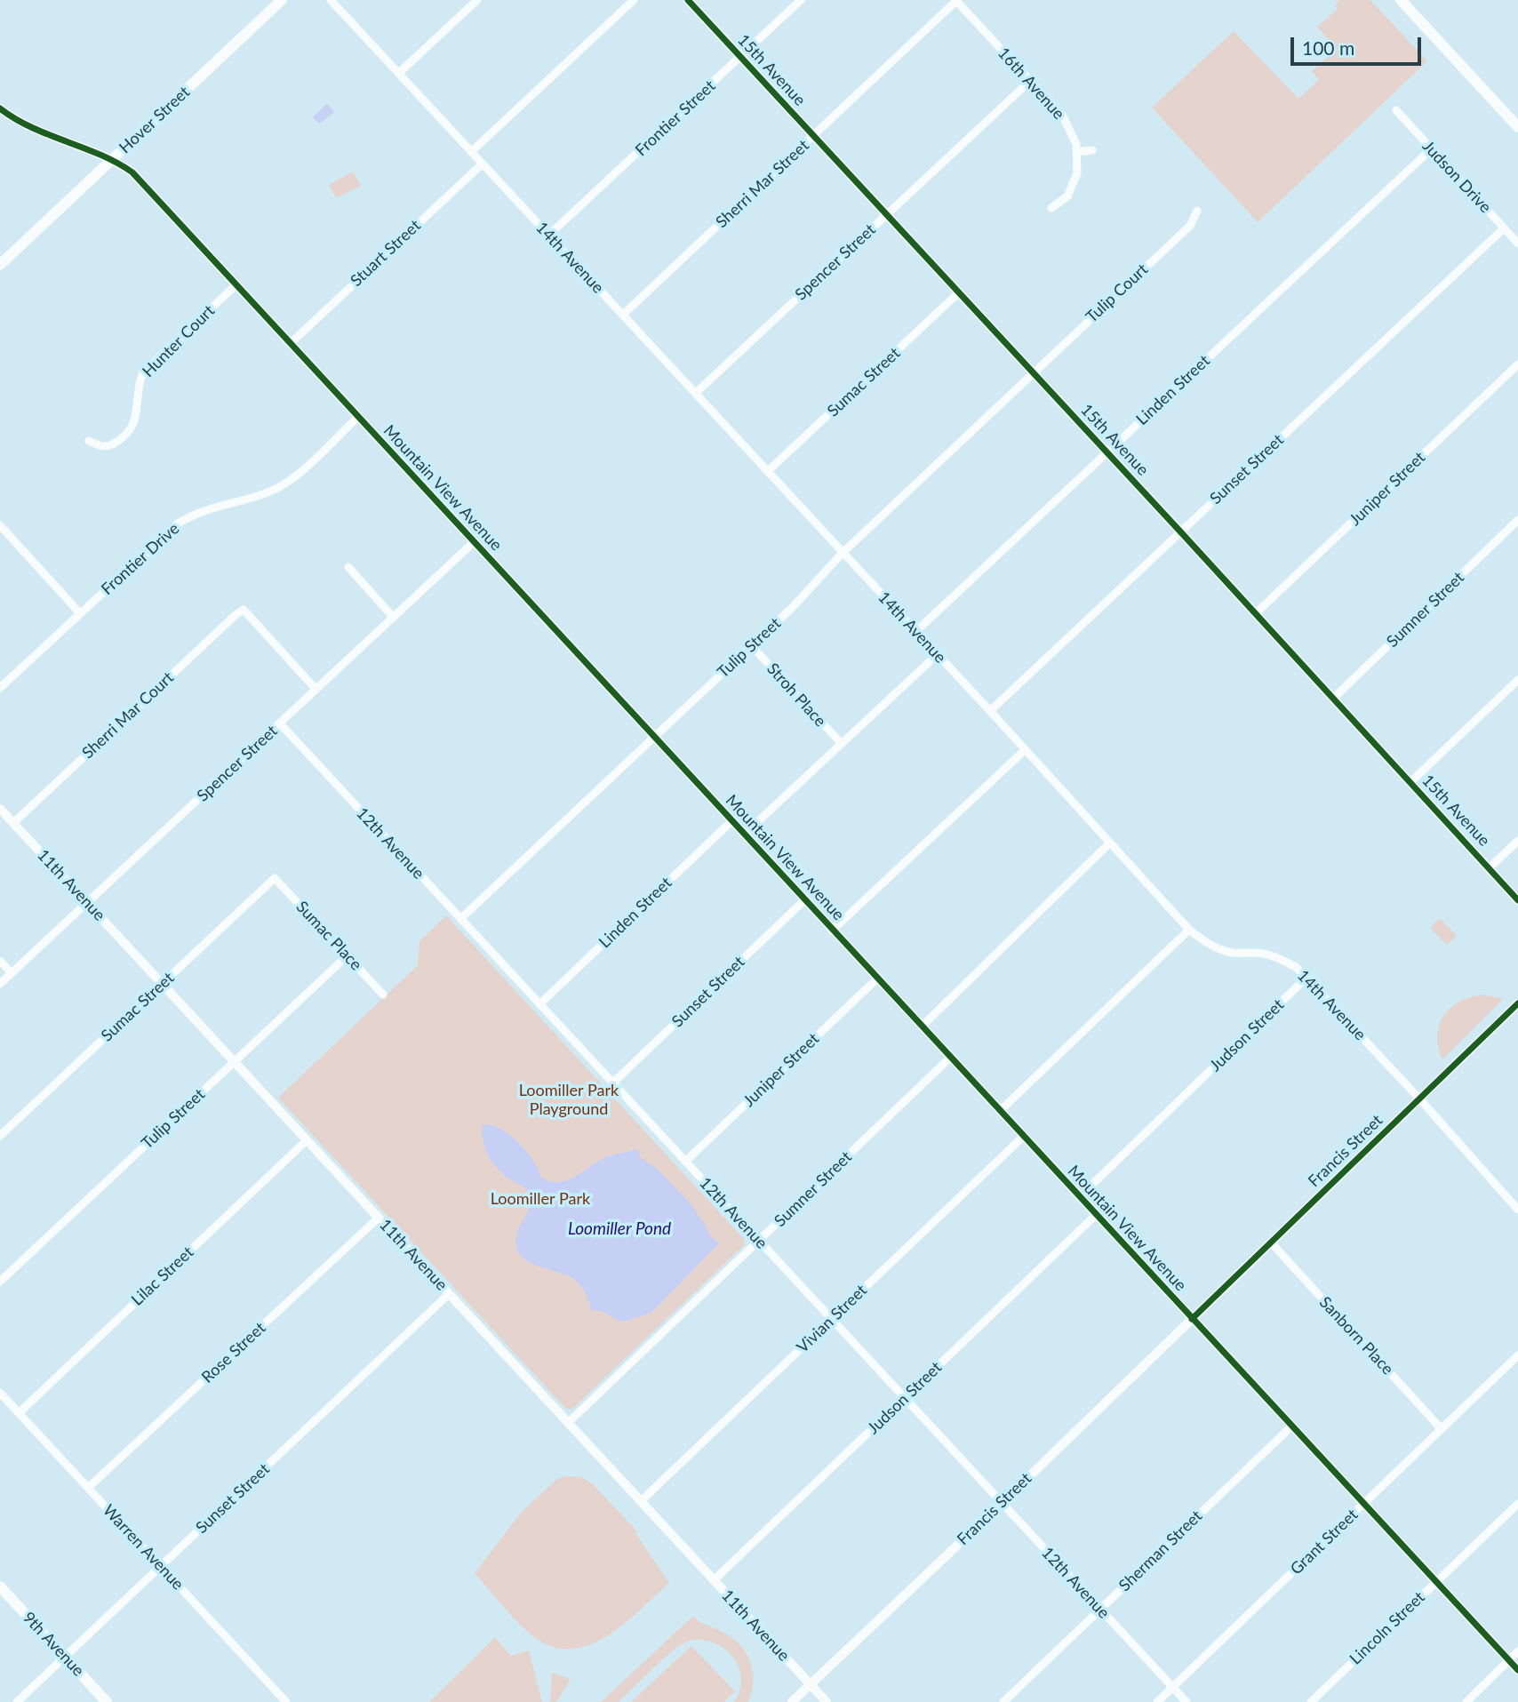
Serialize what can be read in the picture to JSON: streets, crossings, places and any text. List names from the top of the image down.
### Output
{
  "streets": {
    "main road": ["Hover Street", "9th Avenue"],
    "street": [
      "15th Avenue",
      "16th Avenue",
      "Frontier Street",
      "Judson Drive",
      "Sherri Mar Street",
      "Stuart Street",
      "14th Avenue",
      "Spencer Street",
      "Tulip Court",
      "Hunter Court",
      "Sumac Street",
      "Linden Street",
      "Sunset Street",
      "Mountain View Avenue",
      "Juniper Street",
      "Frontier Drive",
      "Sumner Street",
      "Tulip Street",
      "Stroh Place",
      "Sherri Mar Court",
      "12th Avenue",
      "11th Avenue",
      "Sumac Place",
      "Judson Street",
      "Francis Street",
      "Lilac Street",
      "Vivian Street",
      "Sanborn Place",
      "Rose Street",
      "Grant Street",
      "Warren Avenue",
      "Sherman Street",
      "Lincoln Street"
    ]
  },
  "crossings": [
    ["15th Avenue", "Frontier Street"],
    ["15th Avenue", "Sherri Mar Street"],
    ["15th Avenue", "Spencer Street"],
    ["15th Avenue", "Tulip Court"],
    ["15th Avenue", "Sumac Street"],
    ["15th Avenue", "Linden Street"],
    ["15th Avenue", "Sunset Street"],
    ["15th Avenue", "Juniper Street"],
    ["15th Avenue", "Sumner Street"],
    ["15th Avenue", "Tulip Street"],
    ["16th Avenue", "Sherri Mar Street"],
    ["16th Avenue", "Spencer Street"],
    ["Frontier Street", "14th Avenue"],
    ["Hover Street", "Mountain View Avenue"],
    ["Judson Drive", "Linden Street"],
    ["Judson Drive", "Sunset Street"],
    ["Sherri Mar Street", "14th Avenue"],
    ["Stuart Street", "14th Avenue"],
    ["Stuart Street", "Mountain View Avenue"],
    ["14th Avenue", "Spencer Street"],
    ["14th Avenue", "Sumac Street"],
    ["14th Avenue", "Linden Street"],
    ["14th Avenue", "Sunset Street"],
    ["14th Avenue", "Tulip Street"],
    ["14th Avenue", "Judson Street"],
    ["14th Avenue", "Francis Street"],
    ["Spencer Street", "Mountain View Avenue"],
    ["Spencer Street", "Sherri Mar Court"],
    ["Spencer Street", "12th Avenue"],
    ["Spencer Street", "11th Avenue"],
    ["Tulip Court", "Tulip Street"],
    ["Hunter Court", "Mountain View Avenue"],
    ["Sumac Street", "11th Avenue"],
    ["Sumac Street", "Sumac Place"],
    ["Linden Street", "Mountain View Avenue"],
    ["Linden Street", "12th Avenue"],
    ["Sunset Street", "Mountain View Avenue"],
    ["Sunset Street", "12th Avenue"],
    ["Sunset Street", "11th Avenue"],
    ["Sunset Street", "Warren Avenue"],
    ["Sunset Street", "9th Avenue"],
    ["Mountain View Avenue", "Juniper Street"],
    ["Mountain View Avenue", "Frontier Drive"],
    ["Mountain View Avenue", "Sumner Street"],
    ["Mountain View Avenue", "Tulip Street"],
    ["Mountain View Avenue", "Judson Street"],
    ["Mountain View Avenue", "Francis Street"],
    ["Mountain View Avenue", "Vivian Street"],
    ["Mountain View Avenue", "Grant Street"],
    ["Mountain View Avenue", "Sherman Street"],
    ["Mountain View Avenue", "Lincoln Street"],
    ["Juniper Street", "12th Avenue"],
    ["Sumner Street", "12th Avenue"],
    ["Sumner Street", "11th Avenue"],
    ["Tulip Street", "Stroh Place"],
    ["Tulip Street", "12th Avenue"],
    ["Tulip Street", "11th Avenue"],
    ["Tulip Street", "Sumac Place"],
    ["Sherri Mar Court", "11th Avenue"],
    ["12th Avenue", "Judson Street"],
    ["12th Avenue", "Francis Street"],
    ["12th Avenue", "Vivian Street"],
    ["12th Avenue", "Grant Street"],
    ["12th Avenue", "Sherman Street"],
    ["11th Avenue", "Judson Street"],
    ["11th Avenue", "Francis Street"],
    ["11th Avenue", "Lilac Street"],
    ["11th Avenue", "Vivian Street"],
    ["11th Avenue", "Rose Street"],
    ["Francis Street", "Sanborn Place"],
    ["Lilac Street", "Warren Avenue"],
    ["Sanborn Place", "Grant Street"],
    ["Rose Street", "Warren Avenue"]
  ],
  "water": ["Loomiller Pond"],
  "parks": ["Loomiller Park Playground", "Loomiller Park"],
  "scale_bar": "100 m"
}
